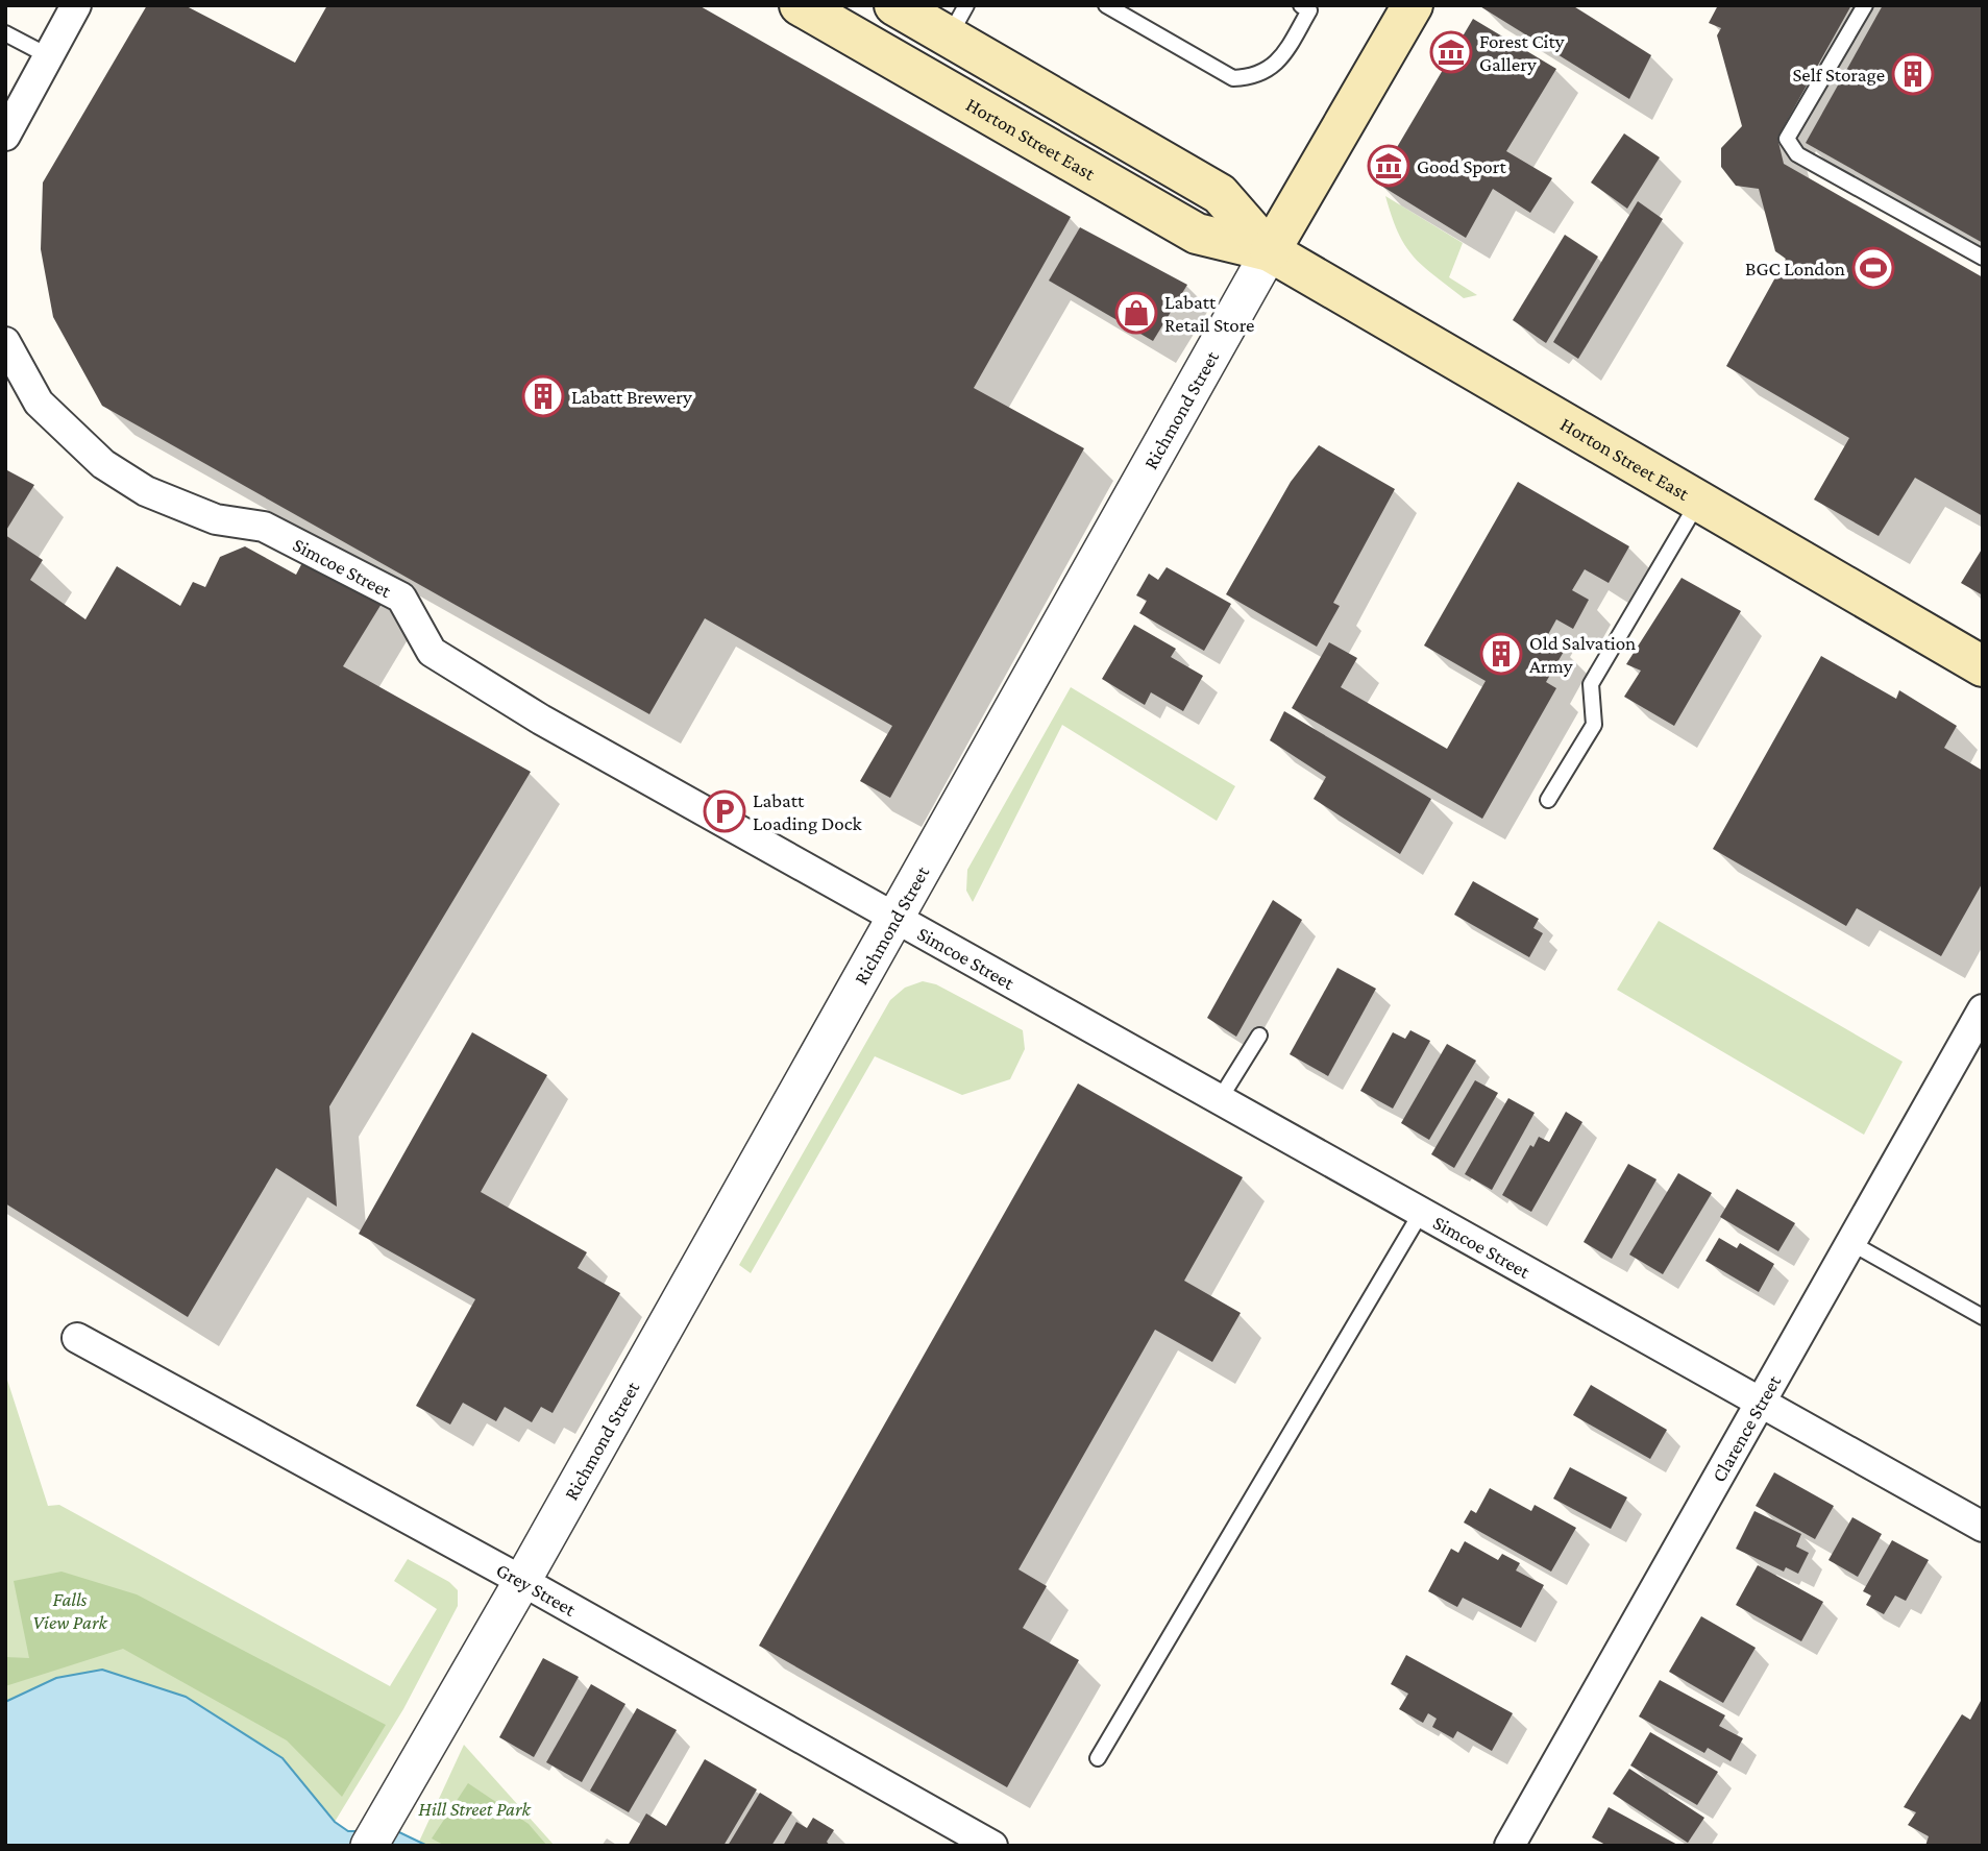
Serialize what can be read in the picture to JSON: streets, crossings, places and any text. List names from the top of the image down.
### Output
{
  "streets": {
    "main road": ["Horton Street East", "Richmond Street"],
    "street": ["Simcoe Street", "Clarence Street", "Grey Street"]
  },
  "crossings": [
    ["Horton Street East", "Richmond Street"],
    ["Richmond Street", "Simcoe Street"],
    ["Richmond Street", "Grey Street"],
    ["Simcoe Street", "Clarence Street"]
  ],
  "parks": ["Falls View Park", "Hill Street Park"],
  "places": {
    "museum": ["Forest City Gallery", "Good Sport"],
    "building": ["Self Storage", "Labatt Brewery", "Old Salvation Army"],
    "sports": ["BGC London"],
    "shop": ["Labatt Retail Store"],
    "parking": ["Labatt Loading Dock"]
  }
}
